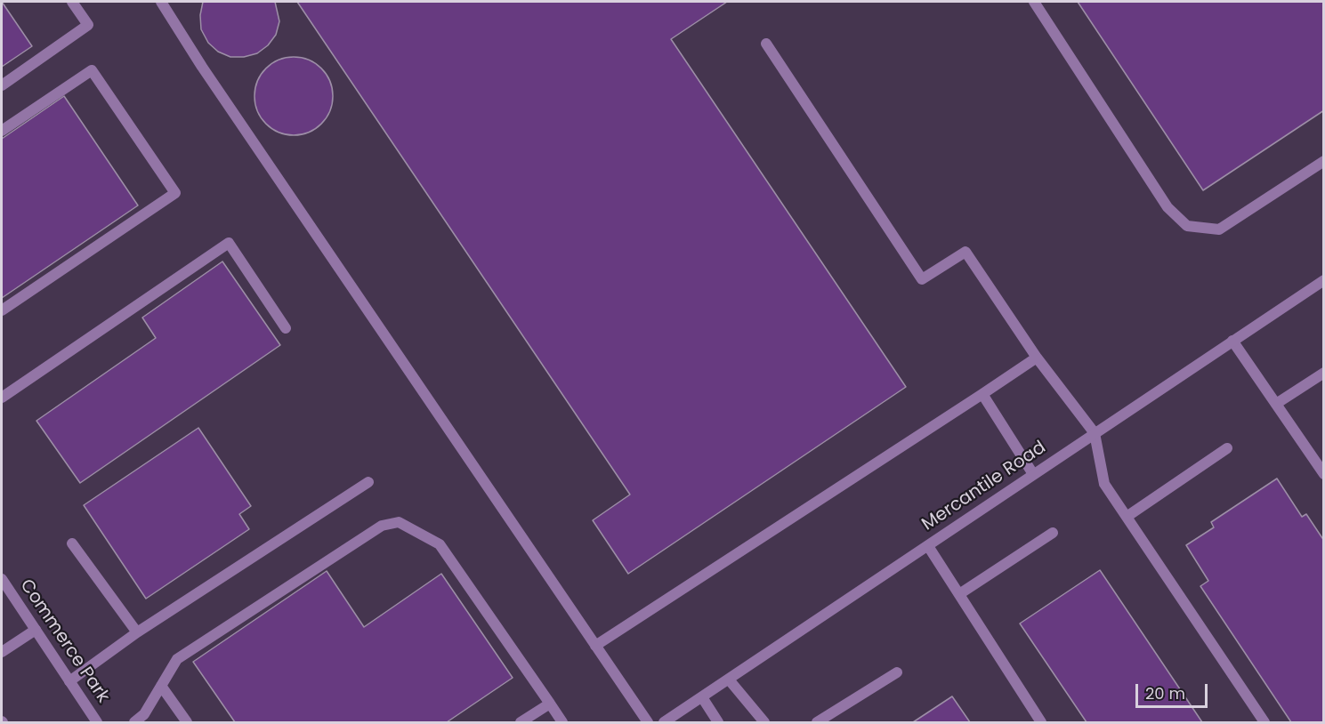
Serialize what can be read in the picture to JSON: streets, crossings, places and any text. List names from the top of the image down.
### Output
{
  "streets": {
    "street": ["Mercantile Road", "Commerce Park"]
  },
  "scale_bar": "20 m"
}
